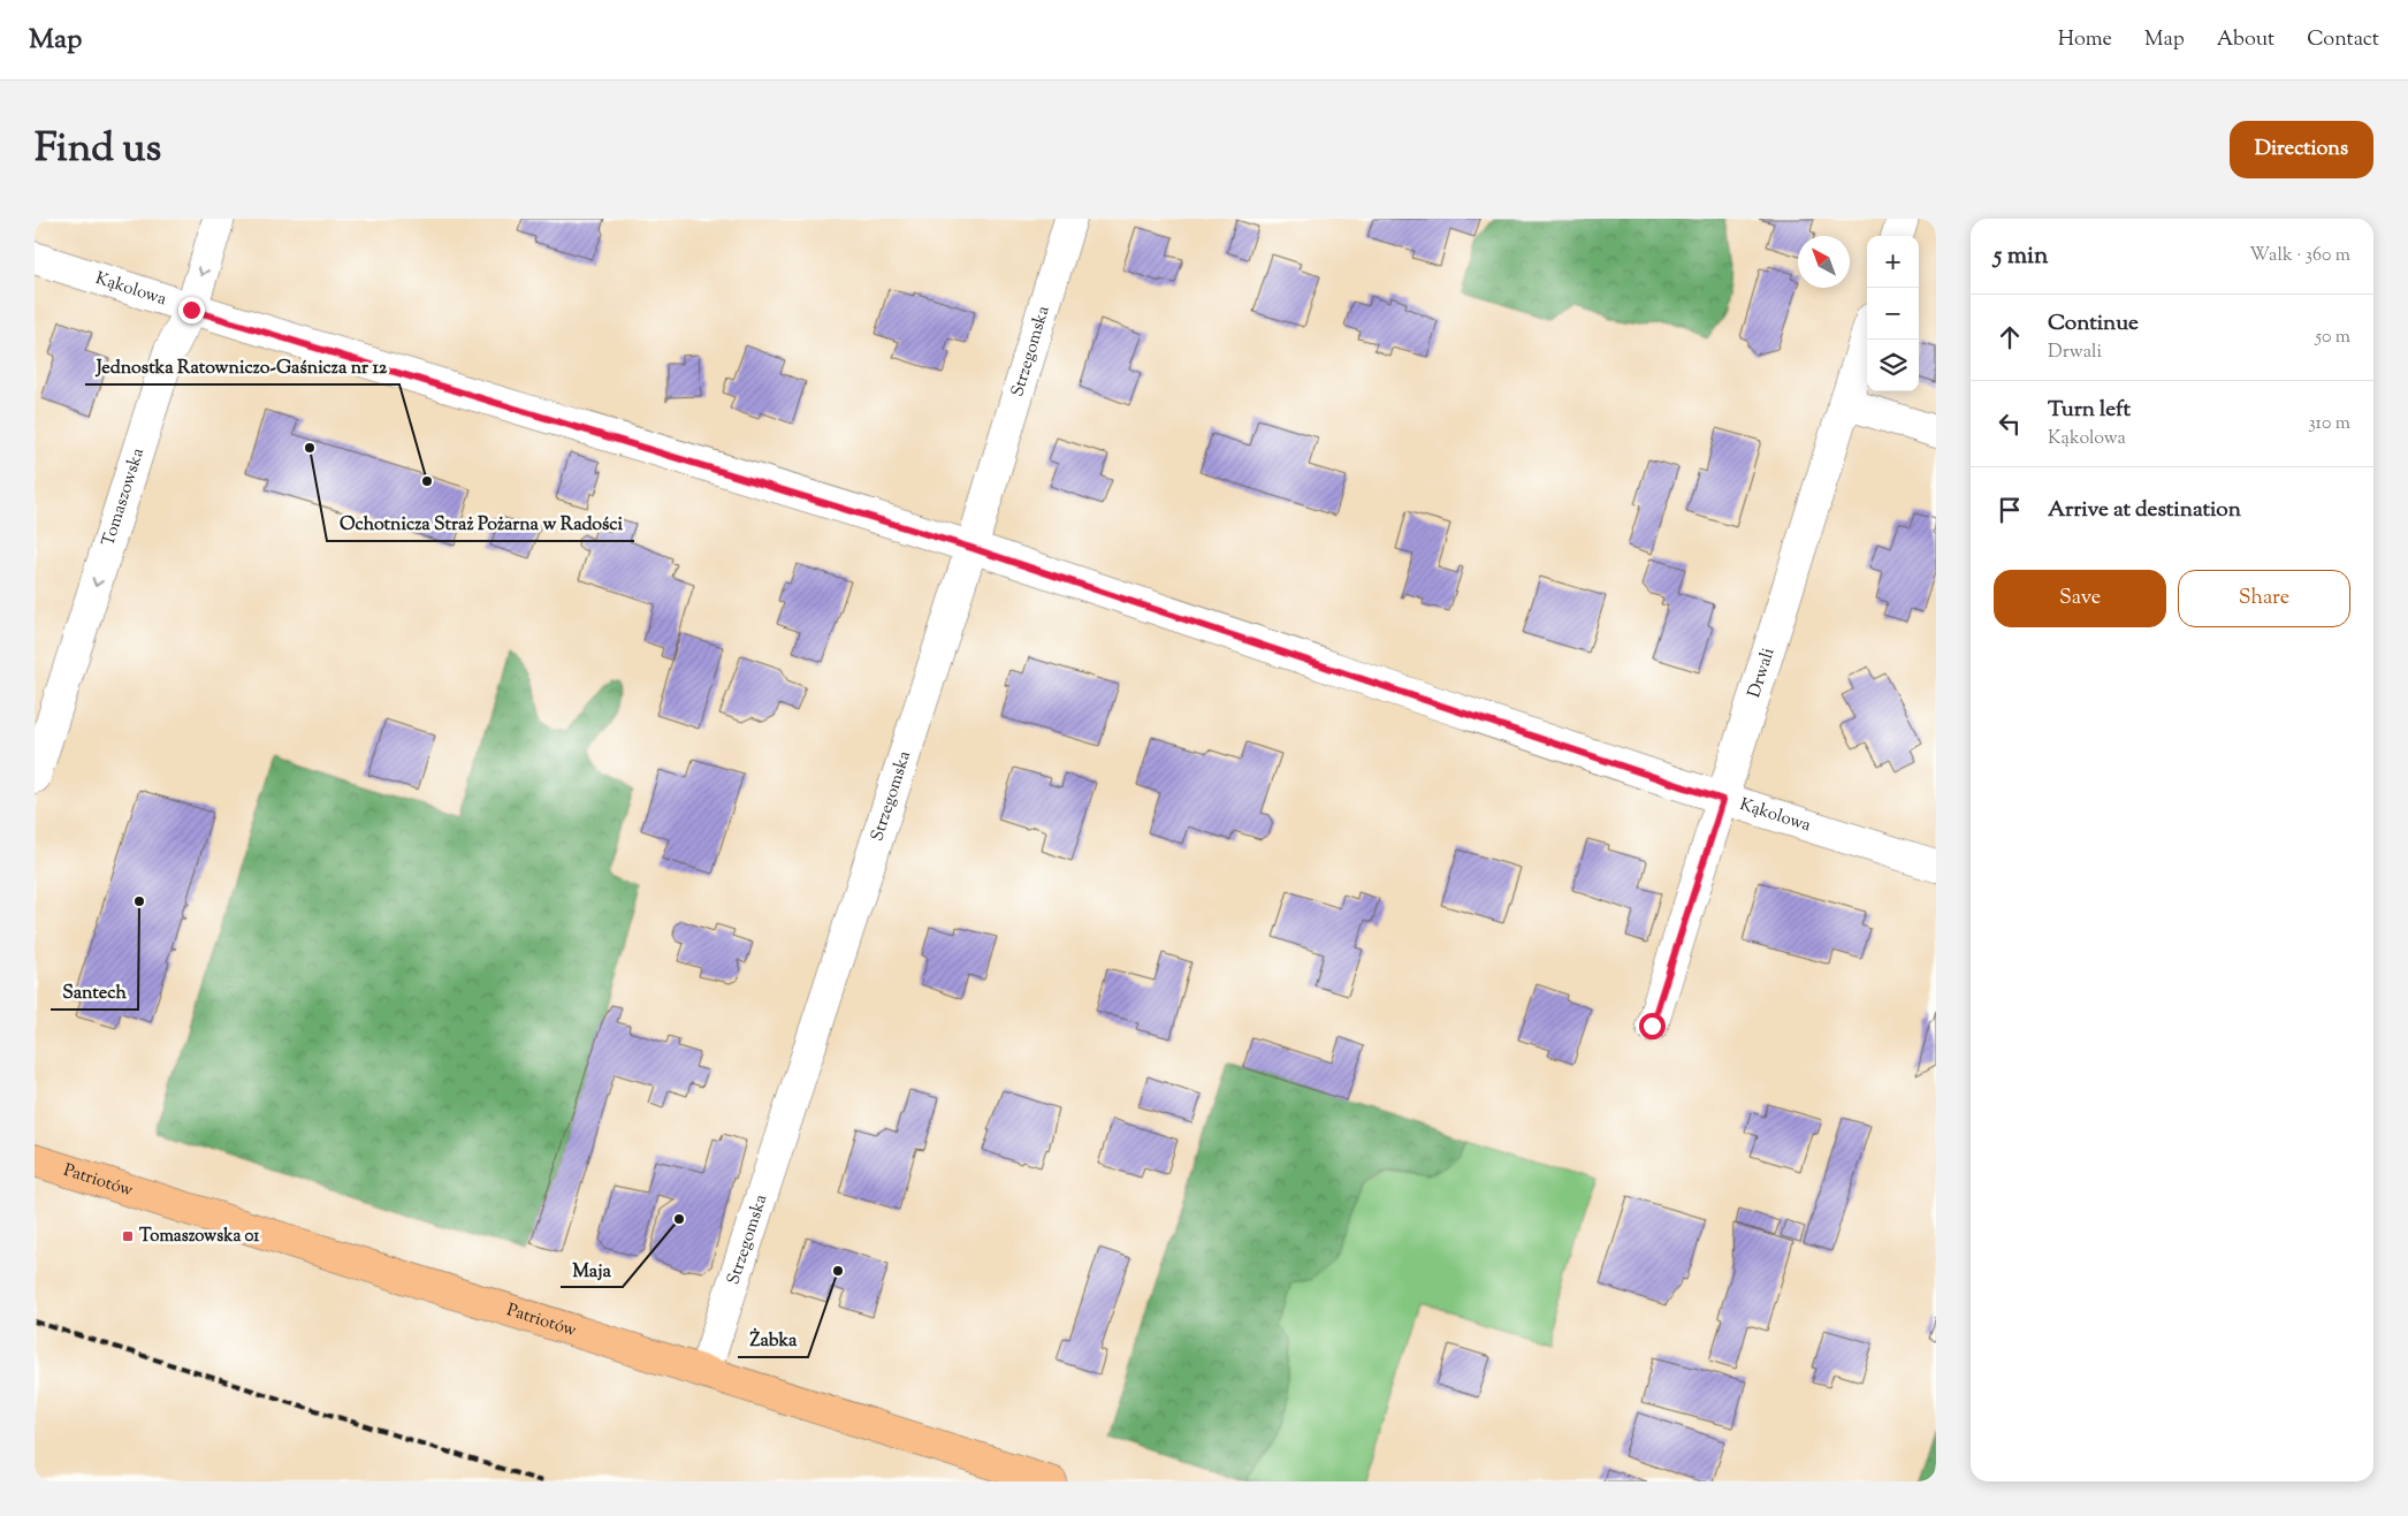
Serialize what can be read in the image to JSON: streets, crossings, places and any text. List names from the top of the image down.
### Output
{
  "streets": {
    "main road": ["Patriotów"],
    "street": [
      "Kąkolowa",
      "Strzegomska",
      "Tomaszowska",
      "Drwali"
    ]
  },
  "crossings": [
    ["Kąkolowa", "Strzegomska"],
    ["Kąkolowa", "Tomaszowska"],
    ["Kąkolowa", "Drwali"],
    ["Strzegomska", "Patriotów"]
  ],
  "one_way": ["Tomaszowska"],
  "places": {
    "other": [
      "Ochotnicza Straż Pożarna w Radości",
      "Jednostka Ratowniczo-Gaśnicza nr 12",
      "Santech",
      "Maja",
      "Żabka"
    ],
    "transit": ["Tomaszowska 01"]
  },
  "north": "top left",
  "page": {
    "header": "Map",
    "nav": [
      "Home",
      "Map",
      "About",
      "Contact"
    ],
    "title": "Find us",
    "buttons": [
      "Directions",
      ["Save", "Share"]
    ],
    "heading": ["5 min", "Walk · 360 m"],
    "map_buttons": ["+", "−"],
    "list": [
      ["Continue", "Drwali", "50 m"],
      ["Turn left", "Kąkolowa", "310 m"],
      "Arrive at destination"
    ]
  }
}
